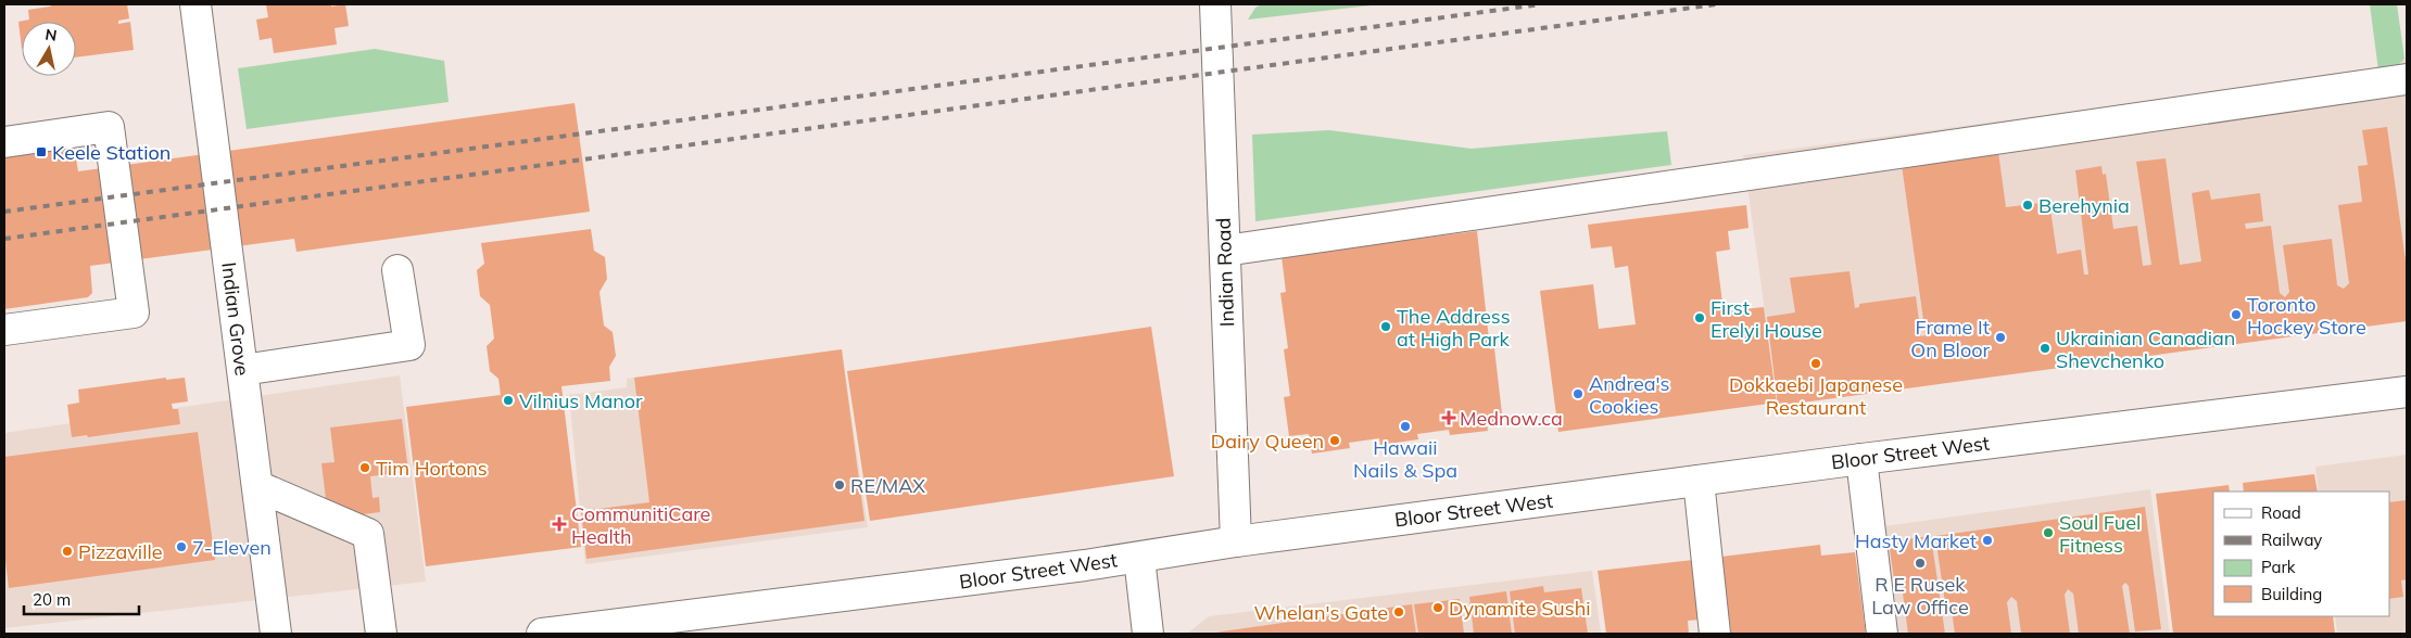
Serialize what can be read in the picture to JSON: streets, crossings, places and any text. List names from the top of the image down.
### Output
{
  "streets": {
    "main road": ["Indian Road", "Indian Grove", "Bloor Street West"]
  },
  "crossings": [
    ["Indian Road", "Bloor Street West"]
  ],
  "places": {
    "transit": ["Keele Station"],
    "other": [
      "Berehynia",
      "Toronto Hockey Store",
      "First Erelyi House",
      "The Address at High Park",
      "Frame It On Bloor",
      "Ukrainian Canadian Shevchenko",
      "Dokkaebi Japanese Restaurant",
      "Andrea's Cookies",
      "Vilnius Manor",
      "Hawaii Nails & Spa",
      "Dairy Queen",
      "Tim Hortons",
      "RE/MAX",
      "Soul Fuel Fitness",
      "Hasty Market",
      "7-Eleven",
      "Pizzaville",
      "R E Rusek Law Office",
      "Dynamite Sushi",
      "Whelan's Gate"
    ],
    "health": ["Mednow.ca", "CommunitiCare Health"]
  },
  "legend": [
    "Road",
    "Railway",
    "Park",
    "Building"
  ],
  "scale_bar": "20 m",
  "north": "top"
}
